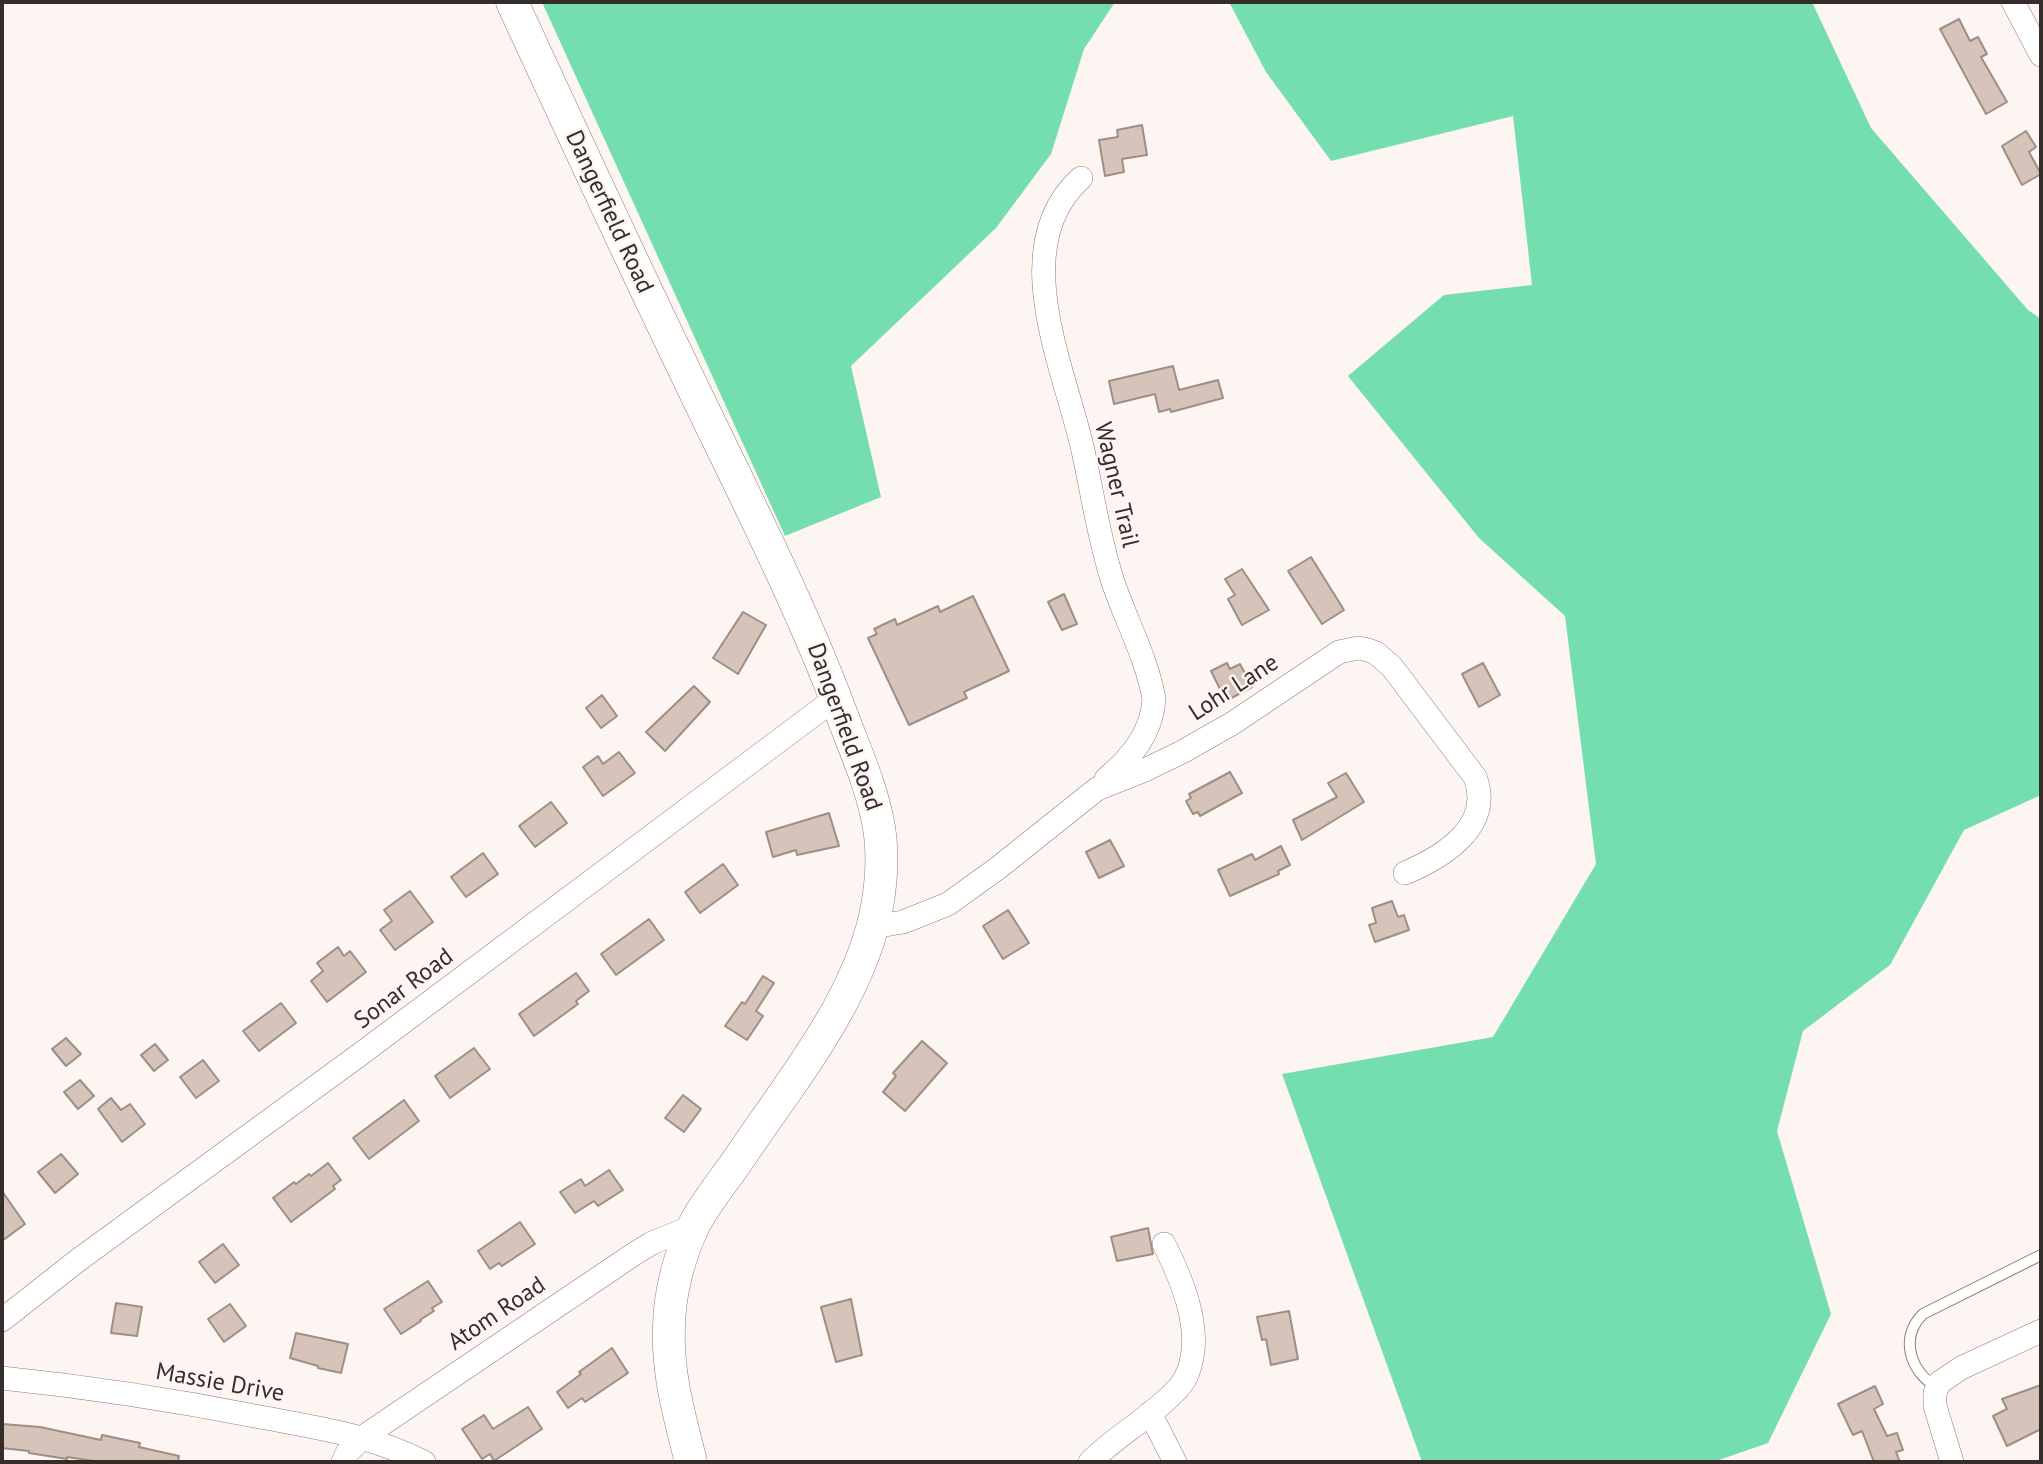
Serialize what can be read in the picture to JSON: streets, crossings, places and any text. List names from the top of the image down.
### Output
{
  "streets": {
    "street": [
      "Dangerfield Road",
      "Wagner Trail",
      "Lohr Lane",
      "Sonar Road",
      "Atom Road",
      "Massie Drive"
    ]
  },
  "crossings": [
    ["Dangerfield Road", "Lohr Lane"],
    ["Dangerfield Road", "Sonar Road"],
    ["Dangerfield Road", "Atom Road"],
    ["Wagner Trail", "Lohr Lane"],
    ["Atom Road", "Massie Drive"]
  ]
}
